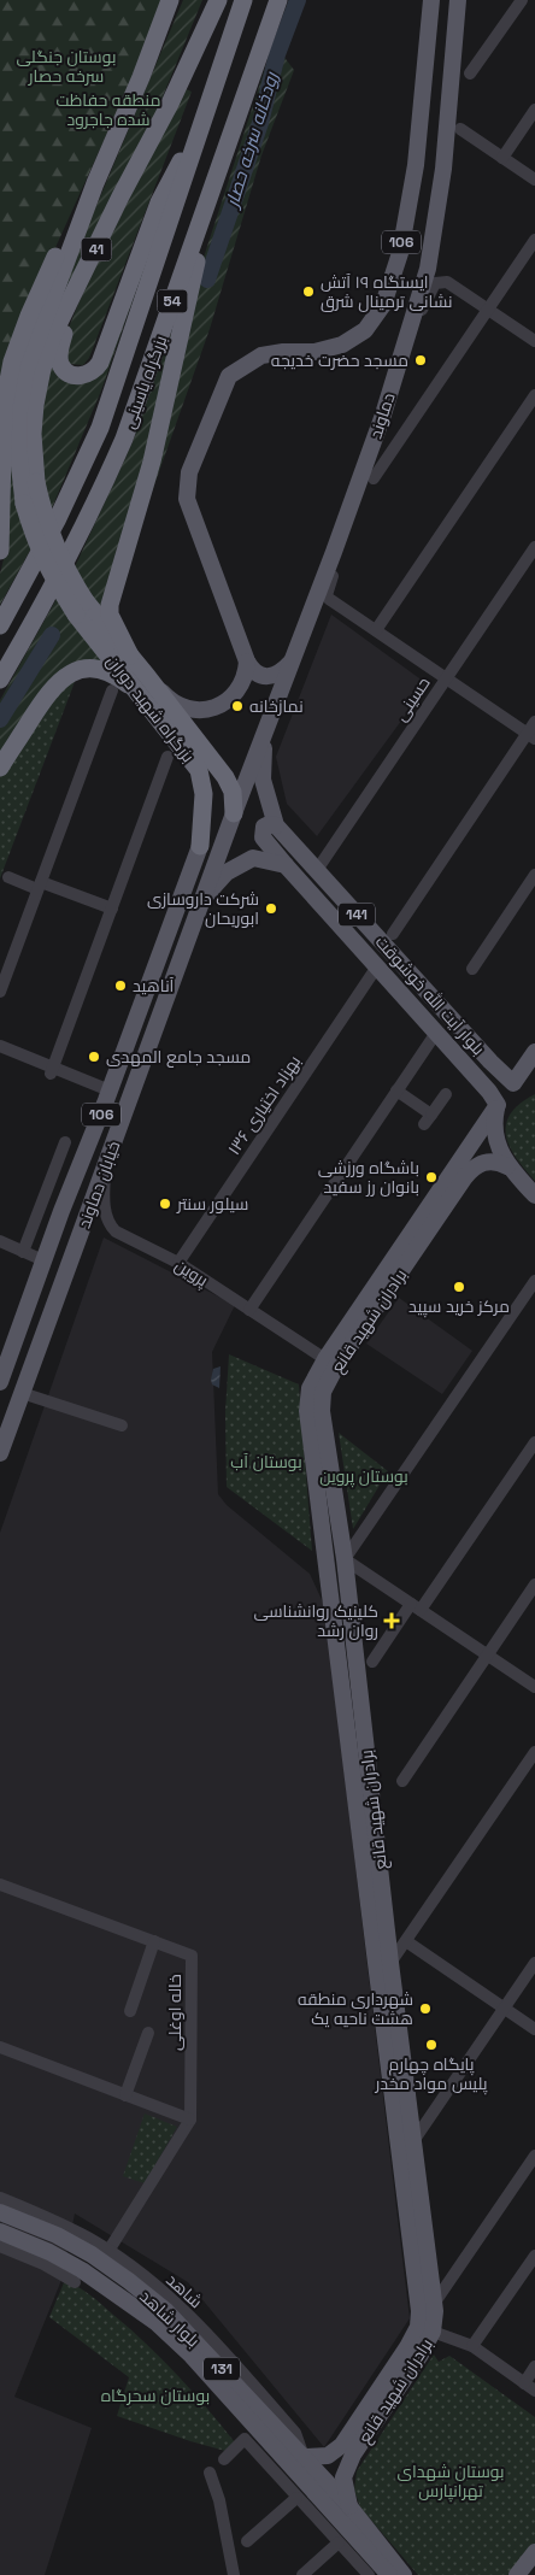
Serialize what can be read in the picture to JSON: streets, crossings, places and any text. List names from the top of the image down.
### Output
{
  "streets": {
    "highway": [
      "41",
      "54",
      "بزرگراه یاسینی",
      "بزرگراه شهید دوران"
    ],
    "main road": [
      "106",
      "دماوند",
      "141",
      "بلوار آیت الله خوشوقت",
      "خیابان دماوند",
      "برادران شهید قانع",
      "بلوار شاهد",
      "131"
    ],
    "street": [
      "حسینی",
      "بهزاد اختیاری ۱۳۶",
      "پروین",
      "خاله اوغلی",
      "شاهد"
    ]
  },
  "crossings": [
    ["41", "بزرگراه شهید دوران"],
    ["دماوند", "بزرگراه شهید دوران"],
    ["دماوند", "بلوار آیت الله خوشوقت"],
    ["دماوند", "خیابان دماوند"],
    ["حسینی", "بلوار آیت الله خوشوقت"],
    ["بزرگراه شهید دوران", "خیابان دماوند"],
    ["بلوار آیت الله خوشوقت", "بهزاد اختیاری ۱۳۶"],
    ["بلوار آیت الله خوشوقت", "برادران شهید قانع"],
    ["بهزاد اختیاری ۱۳۶", "پروین"],
    ["خیابان دماوند", "پروین"],
    ["پروین", "برادران شهید قانع"],
    ["شاهد", "بلوار شاهد"]
  ],
  "water": ["رودخانه سرخه حصار"],
  "parks": [
    "بوستان جنگلی سرخه حصار",
    "منطقه حفاظت شده جاجرود",
    "بوستان آب",
    "بوستان پروین",
    "بوستان سحرگاه",
    "بوستان شهدای تهرانپارس"
  ],
  "places": {
    "other": [
      "ایستگاه ۱۹ آتش نشانی ترمینال شرق",
      "مسجد حضرت خدیجه",
      "نمازخانه",
      "شرکت داروسازی ابوریحان",
      "آناهید",
      "مسجد جامع المهدی",
      "باشگاه ورزشی بانوان رز سفید",
      "سیلور سنتر",
      "مرکز خرید سپید",
      "شهرداری منطقه هشت ناحیه یک",
      "پایگاه چهارم پلیس مواد مخدر"
    ],
    "health": ["کلینیک روانشناسی روان رشد"]
  }
}
